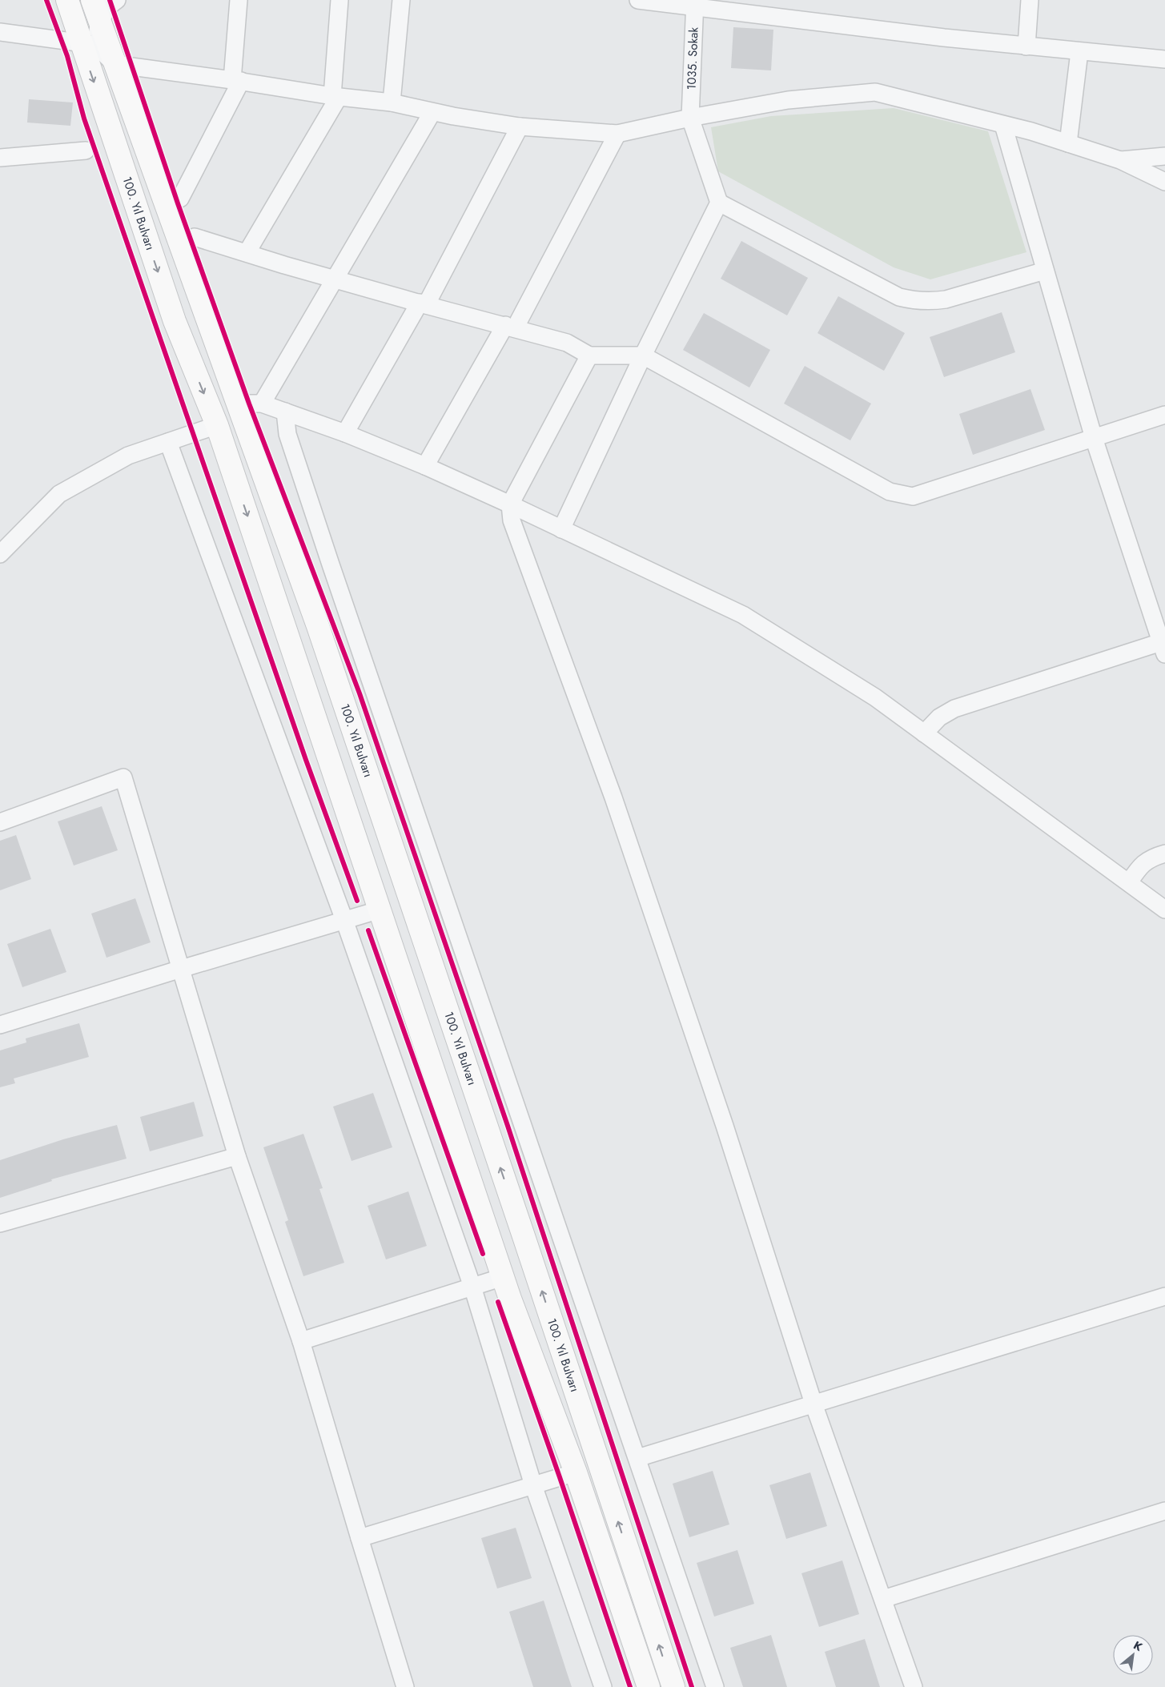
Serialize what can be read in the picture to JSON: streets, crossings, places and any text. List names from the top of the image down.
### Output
{
  "streets": {
    "main road": ["100. Yıl Bulvarı"],
    "street": ["1035. Sokak"]
  },
  "north": "top right"
}
